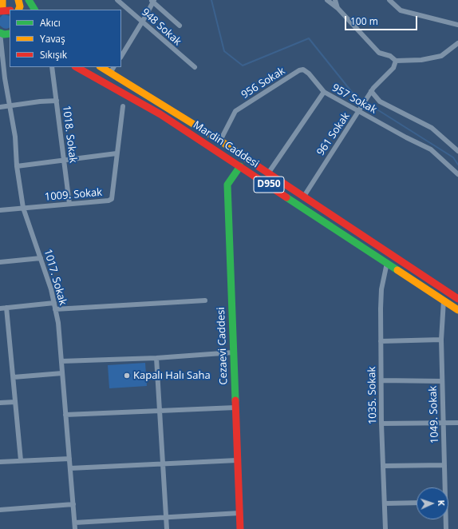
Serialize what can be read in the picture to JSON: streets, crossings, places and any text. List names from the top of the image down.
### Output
{
  "streets": {
    "main road": ["Mardin Caddesi", "D950", "Cezaevi Caddesi"],
    "street": [
      "948 Sokak",
      "956 Sokak",
      "957 Sokak",
      "1018. Sokak",
      "961 Sokak",
      "1009. Sokak",
      "1017. Sokak",
      "1035. Sokak",
      "1049. Sokak"
    ]
  },
  "crossings": [
    ["956 Sokak", "957 Sokak"],
    ["956 Sokak", "Mardin Caddesi"],
    ["957 Sokak", "961 Sokak"],
    ["957 Sokak", "Mardin Caddesi"],
    ["1018. Sokak", "1009. Sokak"],
    ["961 Sokak", "Mardin Caddesi"],
    ["Mardin Caddesi", "Cezaevi Caddesi"],
    ["Mardin Caddesi", "1035. Sokak"],
    ["Mardin Caddesi", "1049. Sokak"],
    ["1009. Sokak", "1017. Sokak"]
  ],
  "places": ["Kapalı Halı Saha"],
  "legend": ["Akıcı", "Yavaş", "Sıkışık"],
  "scale_bar": "100 m",
  "north": "right"
}
